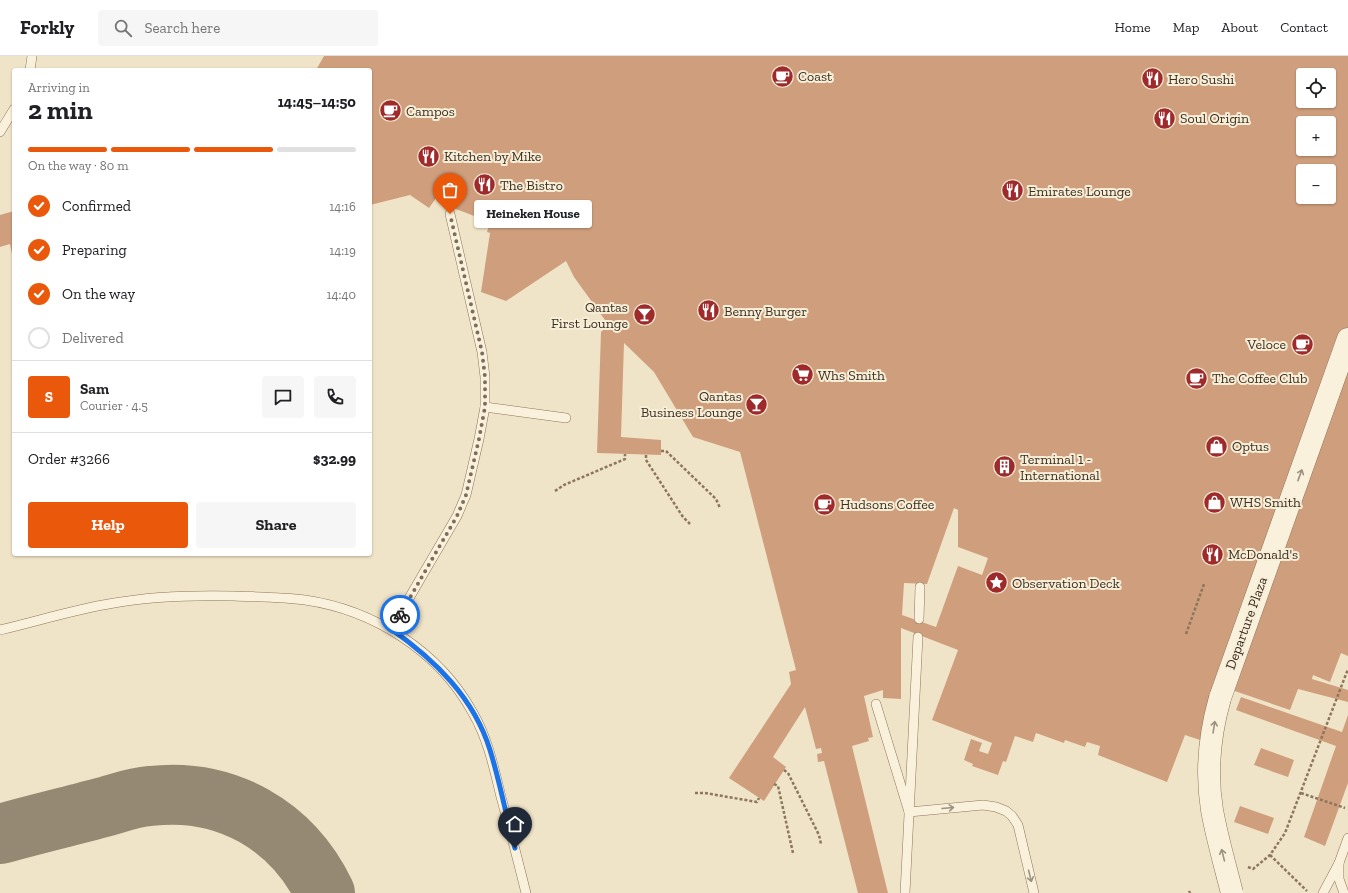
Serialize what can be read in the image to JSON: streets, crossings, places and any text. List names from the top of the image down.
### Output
{
  "streets": {
    "street": ["Departure Plaza"]
  },
  "one_way": ["Departure Plaza"],
  "places": {
    "cafe": [
      "Coast",
      "Campos",
      "Veloce",
      "The Coffee Club",
      "Hudsons Coffee"
    ],
    "restaurant": [
      "Hero Sushi",
      "Soul Origin",
      "Kitchen by Mike",
      "The Bistro",
      "Emirates Lounge",
      "Benny Burger",
      "McDonald's"
    ],
    "other": ["Heineken House"],
    "bar": ["Qantas First Lounge", "Qantas Business Lounge"],
    "supermarket": ["Whs Smith"],
    "shop": ["Optus", "WHS Smith"],
    "building": ["Terminal 1 - International"],
    "place": ["Observation Deck"]
  },
  "page": {
    "header": "Forkly",
    "search": "Search here",
    "nav": [
      "Home",
      "Map",
      "About",
      "Contact"
    ],
    "map_buttons": ["+", "−"],
    "heading": ["2 min", "Arriving in", "14:45–14:50"],
    "panel": [
      "Sam",
      "Courier · 4.5",
      "Order #3266",
      "$32.99"
    ],
    "bar": "On the way · 80 m",
    "list": [
      ["Confirmed", "14:16"],
      ["Preparing", "14:19"],
      ["On the way", "14:40"],
      "Delivered"
    ],
    "bubble": "Heineken House",
    "round": "S",
    "buttons": ["Help", "Share"]
  }
}
